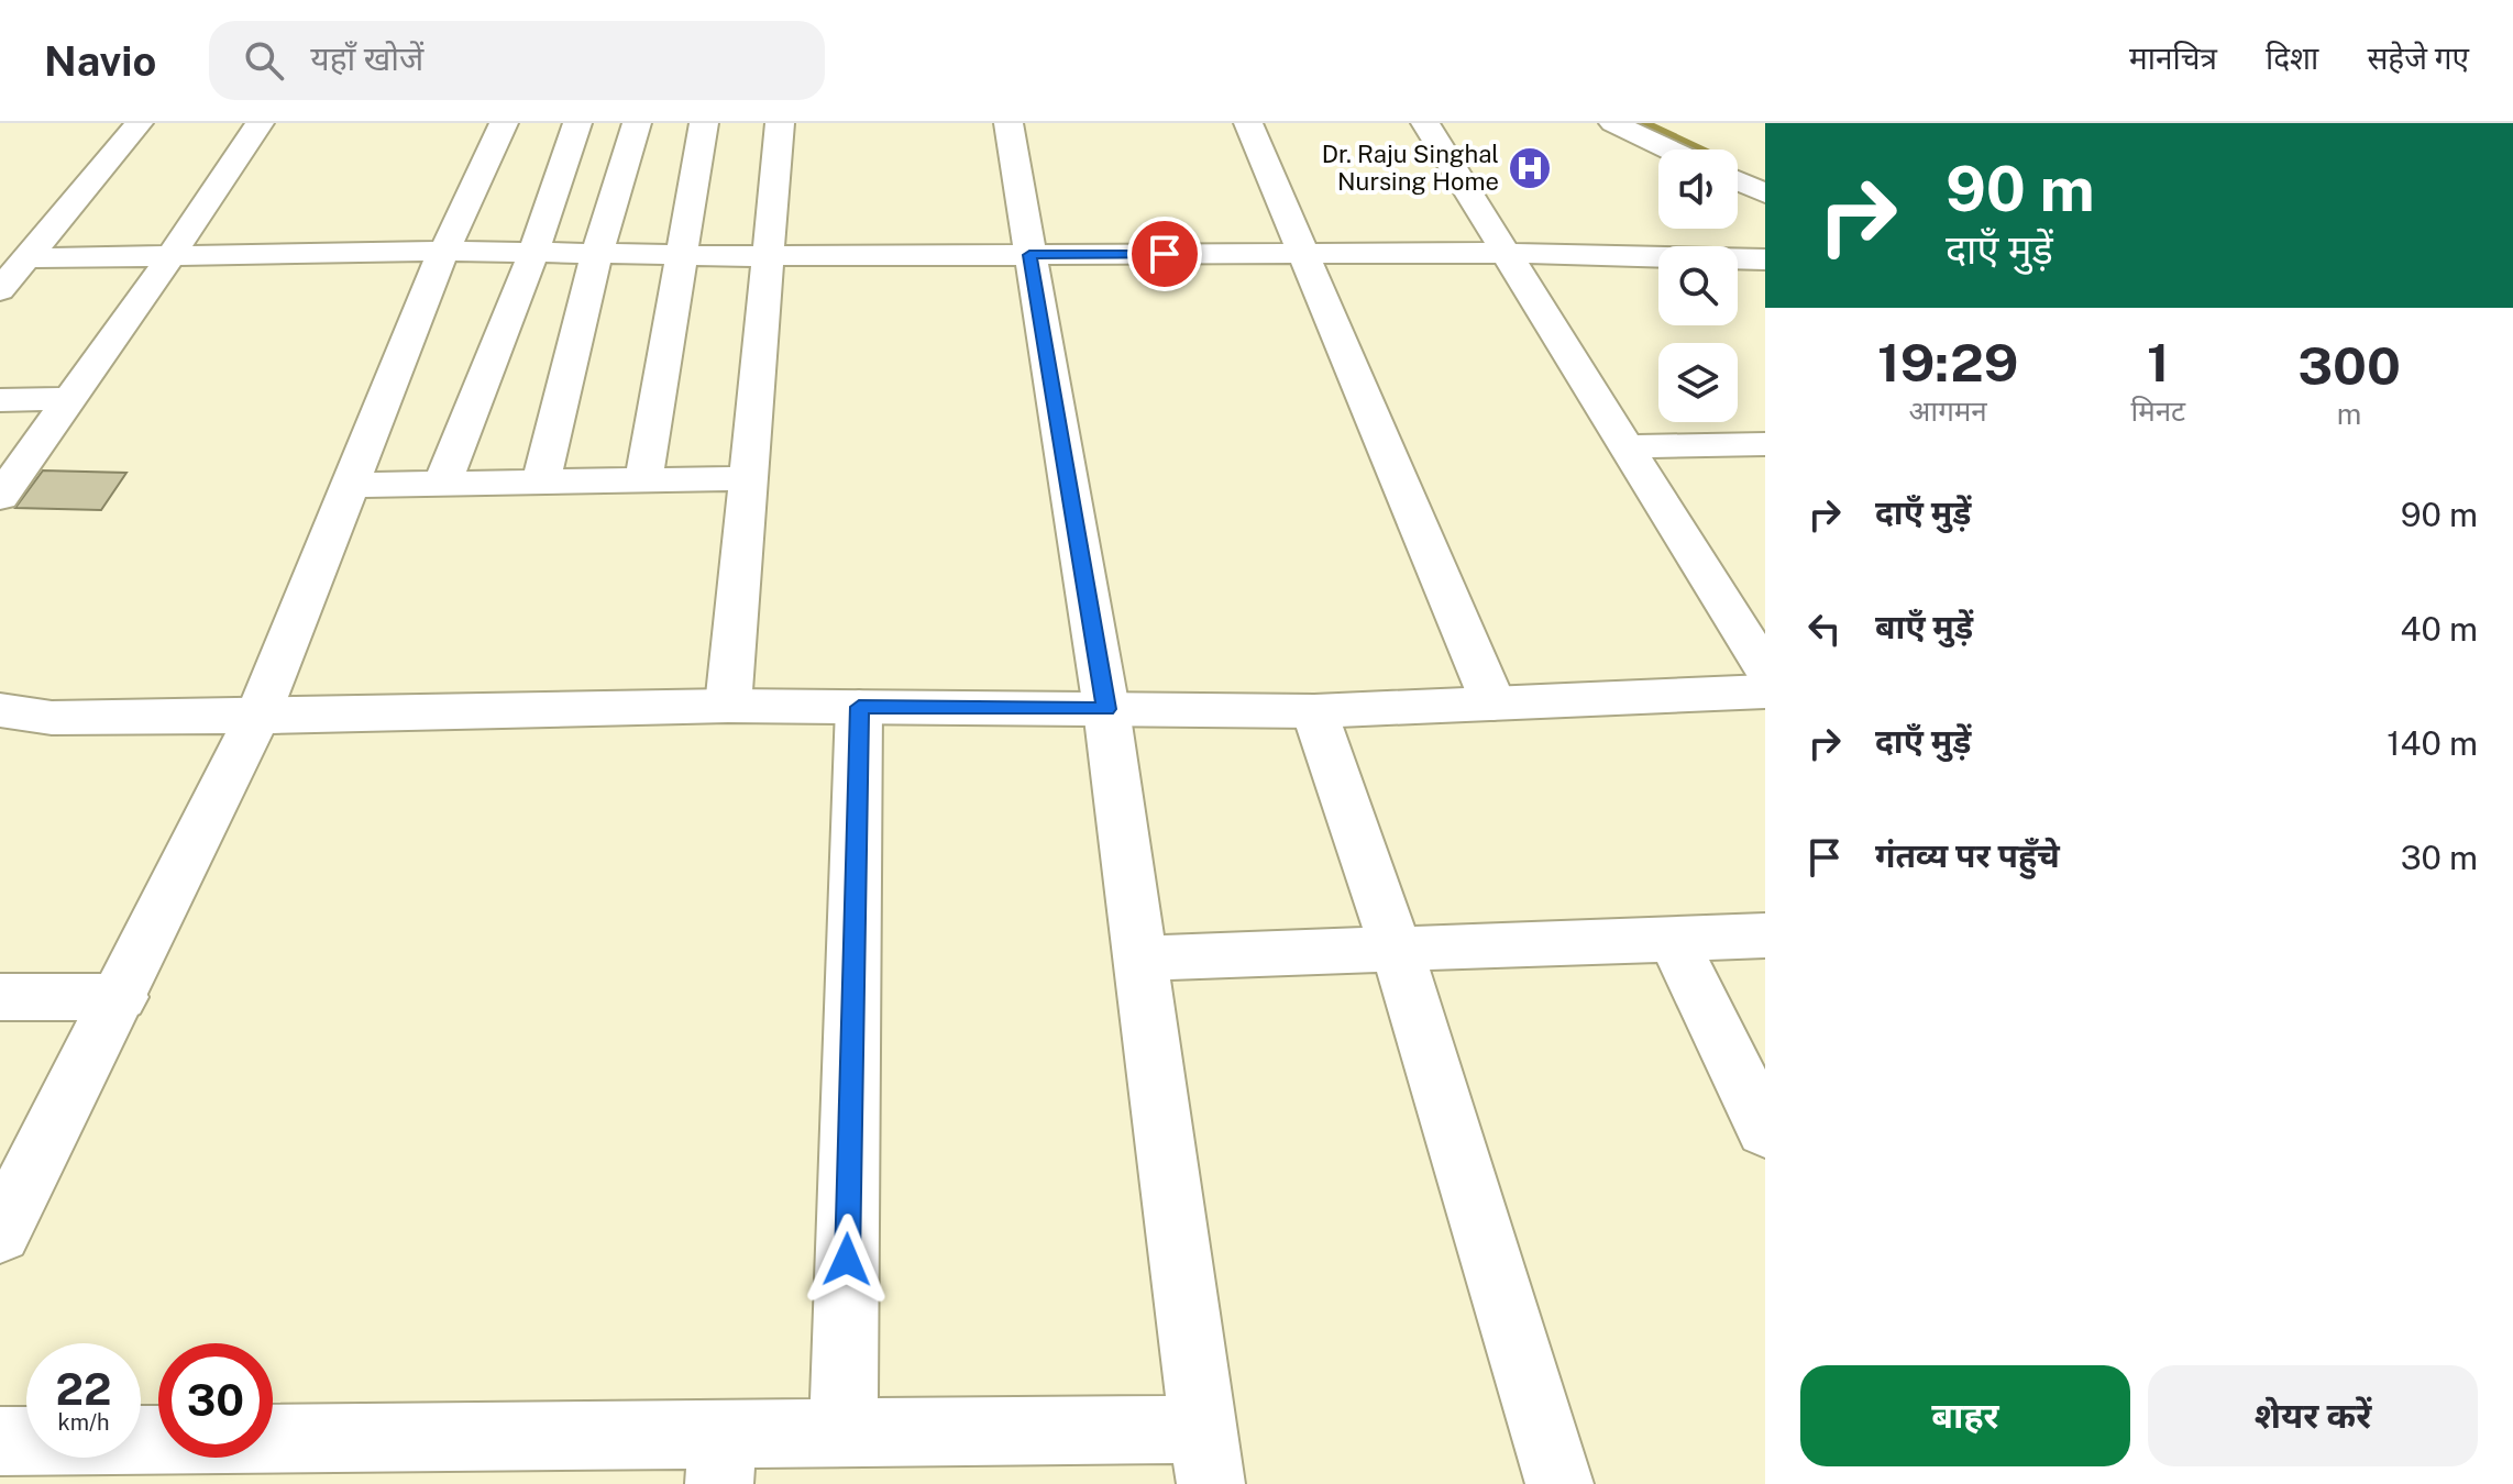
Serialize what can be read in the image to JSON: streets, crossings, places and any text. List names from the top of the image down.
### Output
{
  "places": {
    "hospital": ["Dr. Raju Singhal Nursing Home"]
  },
  "page": {
    "header": "Navio",
    "search": "यहाँ खोजें",
    "nav": ["मानचित्र", "दिशा", "सहेजे गए"],
    "turn": ["90 m", "दाएँ मुड़ें"],
    "eta": [
      "19:29",
      "आगमन",
      "1",
      "मिनट",
      "300",
      "m"
    ],
    "list": [
      {
        "name": "दाएँ मुड़ें",
        "value": "90 m"
      },
      {
        "name": "बाएँ मुड़ें",
        "value": "40 m"
      },
      {
        "name": "दाएँ मुड़ें",
        "value": "140 m"
      },
      {
        "name": "गंतव्य पर पहुँचे",
        "value": "30 m"
      }
    ],
    "speed": "22 km/h",
    "limit": "30",
    "buttons": ["बाहर", "शेयर करें"]
  }
}
